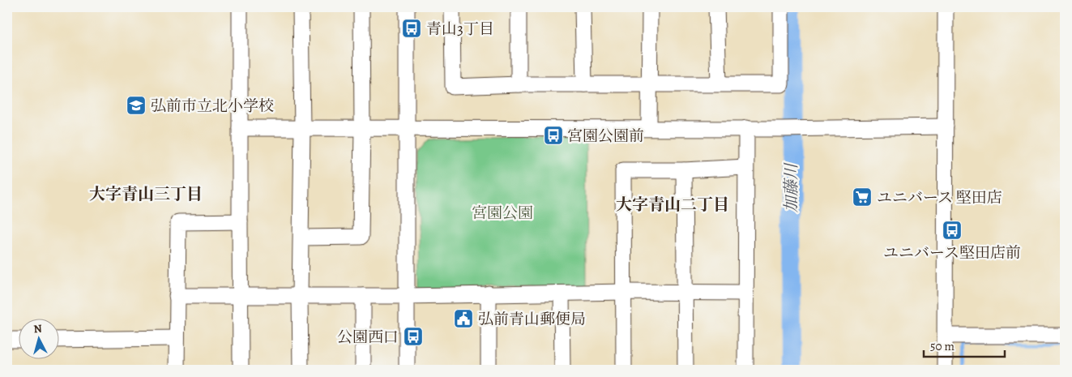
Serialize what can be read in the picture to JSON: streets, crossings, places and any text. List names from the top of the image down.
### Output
{
  "districts": ["大字青山三丁目", "大字青山二丁目"],
  "water": ["加藤川"],
  "parks": ["宮園公園"],
  "places": {
    "bus stop": [
      "青山3丁目",
      "宮園公園前",
      "ユニバース堅田店前",
      "公園西口"
    ],
    "school or university": ["弘前市立北小学校"],
    "supermarket": ["ユニバース 堅田店"],
    "public building": ["弘前青山郵便局"]
  },
  "scale_bar": "50 m",
  "north": "top"
}
